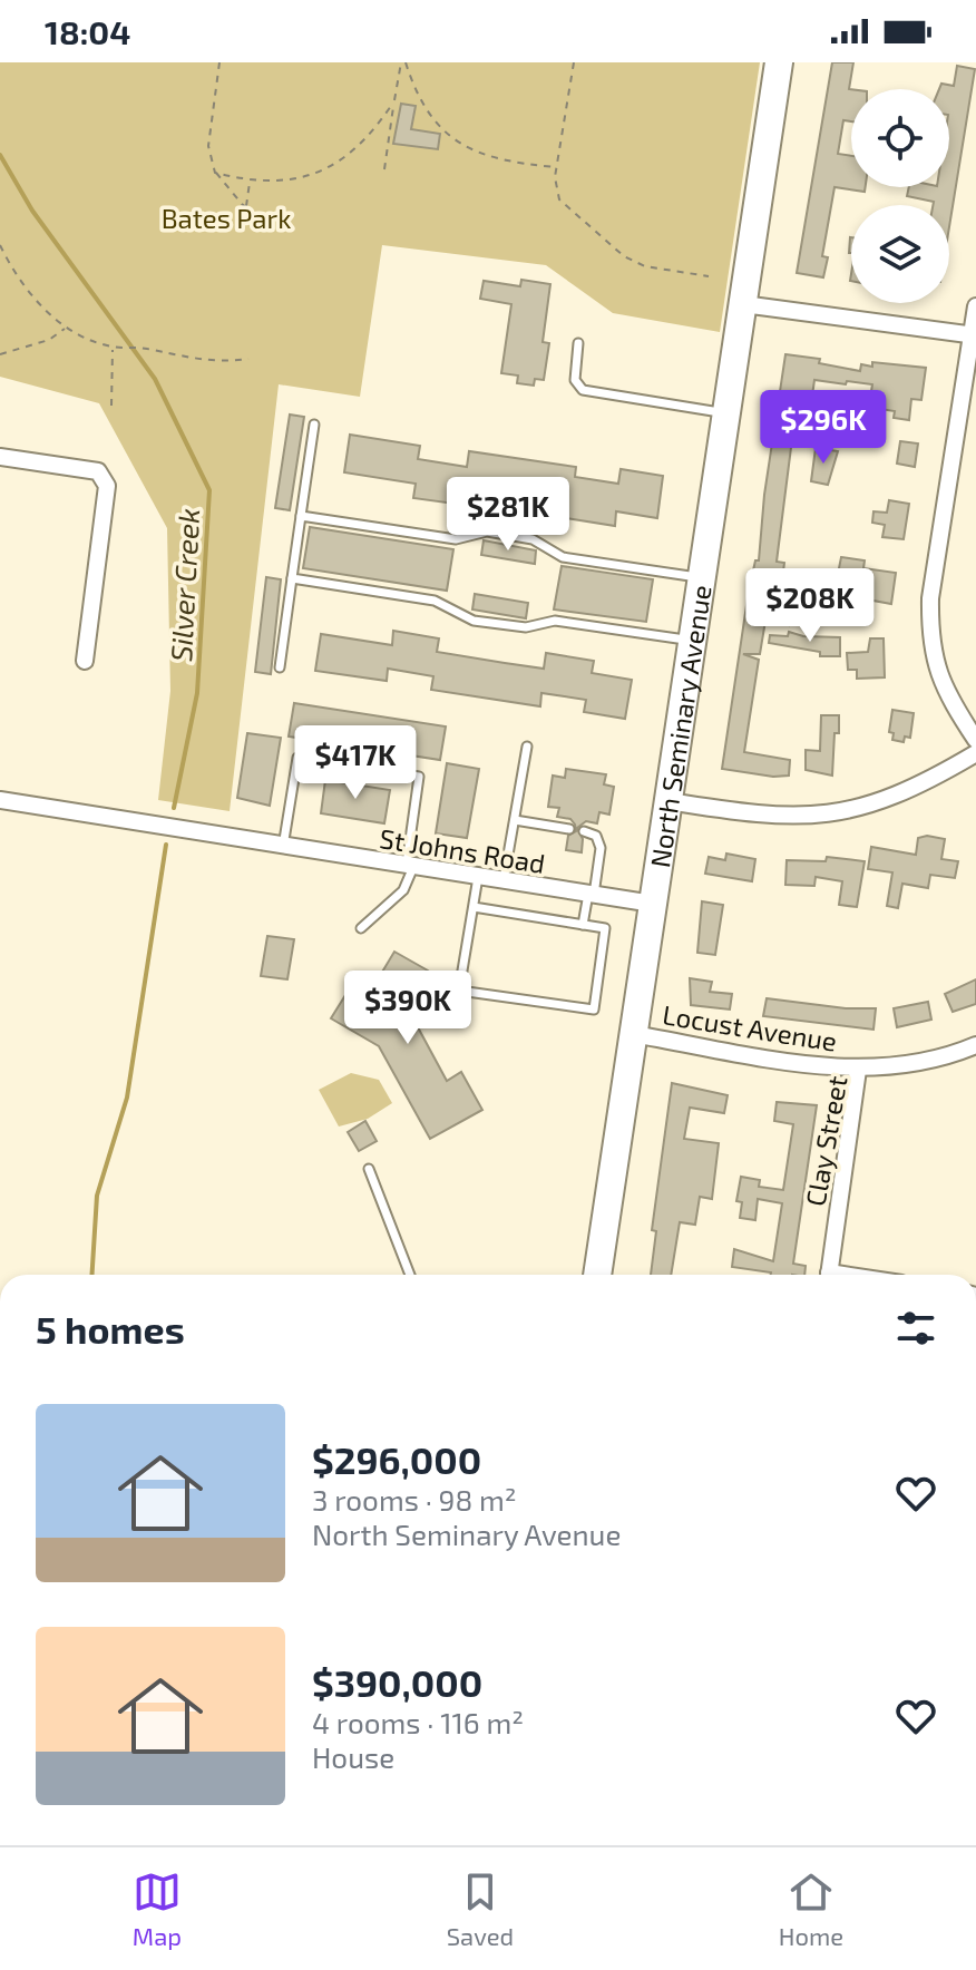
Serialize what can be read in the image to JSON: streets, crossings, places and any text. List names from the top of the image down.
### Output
{
  "streets": {
    "main road": ["North Seminary Avenue"],
    "street": ["St Johns Road", "Locust Avenue", "Clay Street"]
  },
  "crossings": [
    ["North Seminary Avenue", "St Johns Road"],
    ["North Seminary Avenue", "Locust Avenue"],
    ["Locust Avenue", "Clay Street"]
  ],
  "water": ["Silver Creek"],
  "parks": ["Bates Park"],
  "page": {
    "status": "18:04",
    "price": [
      "$296K",
      "$281K",
      "$208K",
      "$417K",
      "$390K"
    ],
    "heading": "5 homes",
    "list": [
      {
        "name": "$296,000",
        "note": "3 rooms · 98 m² · North Seminary Avenue"
      },
      {
        "name": "$390,000",
        "note": "4 rooms · 116 m² · House"
      }
    ],
    "tabs": ["Map", "Saved", "Home"]
  }
}
